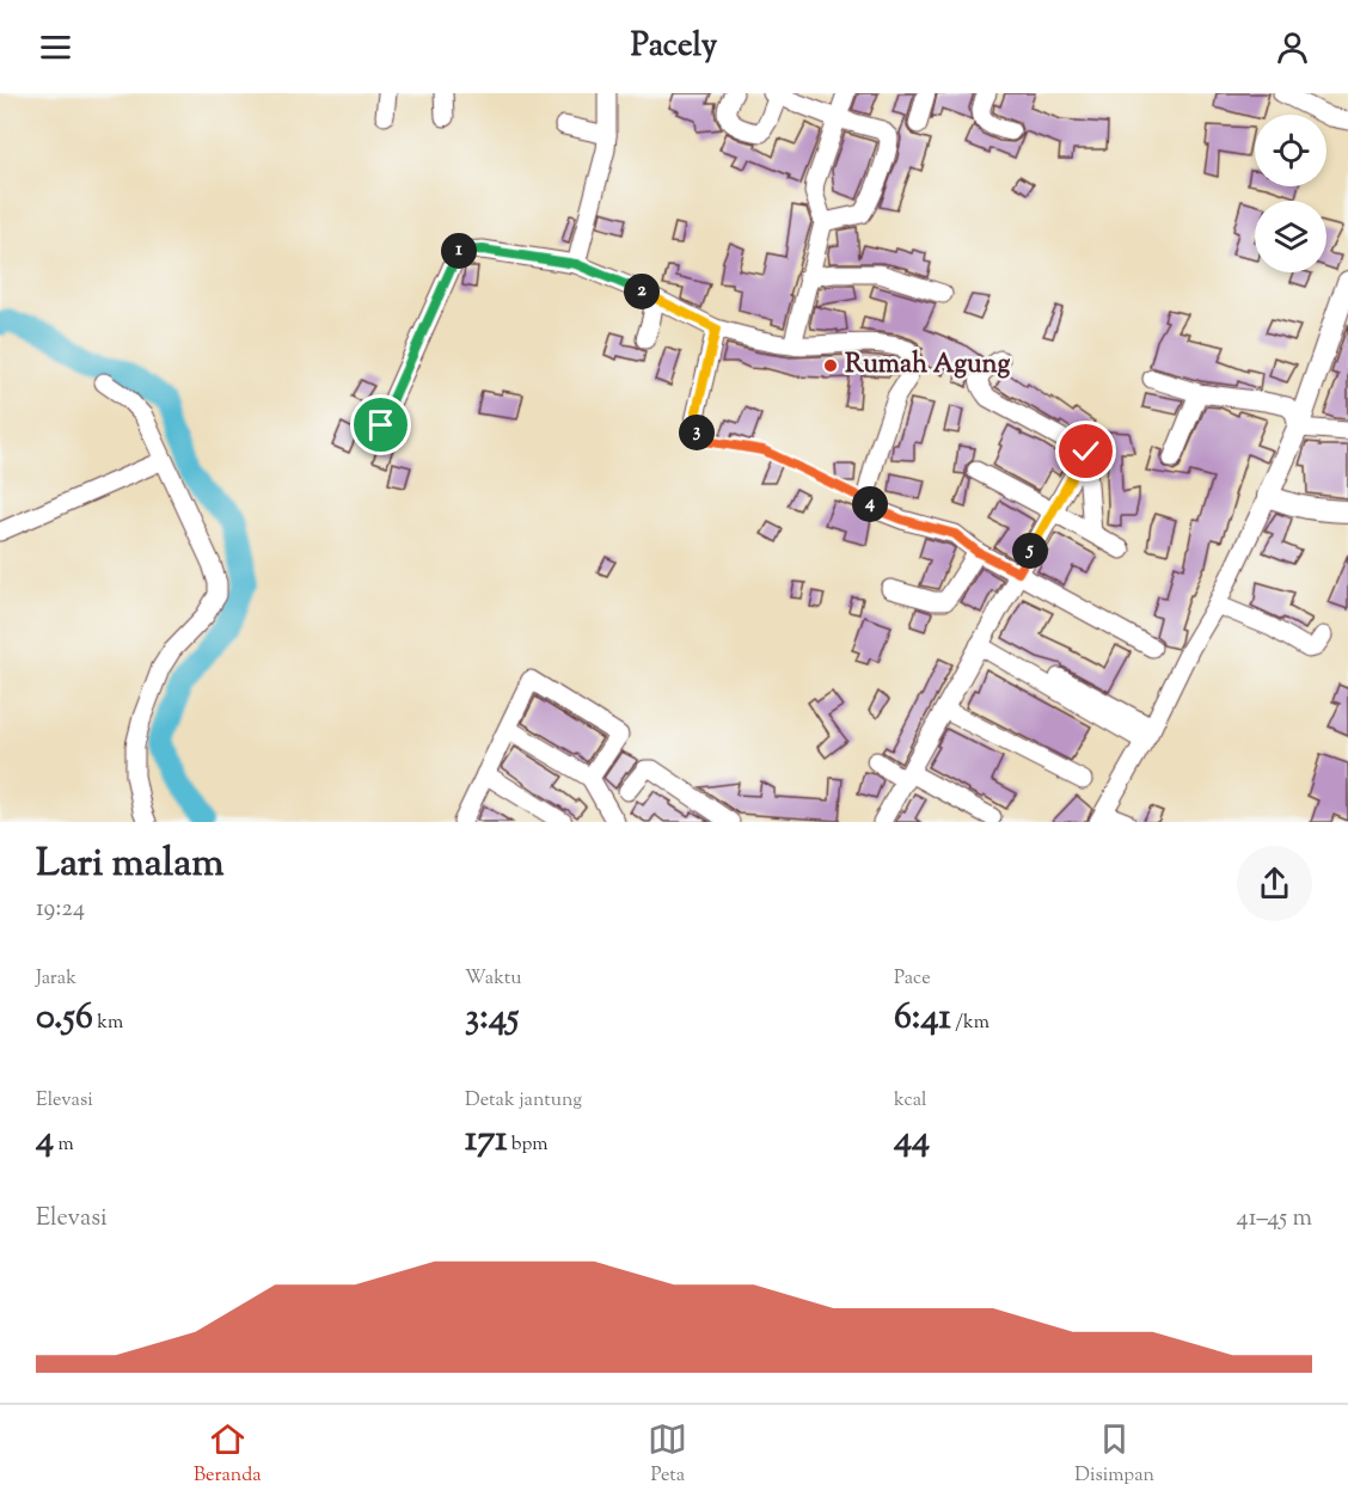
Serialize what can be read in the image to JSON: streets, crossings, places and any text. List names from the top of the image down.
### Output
{
  "places": ["Rumah Agung"],
  "page": {
    "header": "Pacely",
    "pins": [
      "1",
      "2",
      "3",
      "4",
      "5"
    ],
    "heading": ["Lari malam", "19:24"],
    "stats": [
      ["Jarak", "0.56 km"],
      ["Waktu", "3:45"],
      ["Pace", "6:41 /km"],
      ["Elevasi", "4 m"],
      ["Detak jantung", "171 bpm"],
      ["kcal", "44"]
    ],
    "chart": ["Elevasi", "41–45 m"],
    "tabs": ["Beranda", "Peta", "Disimpan"]
  }
}
